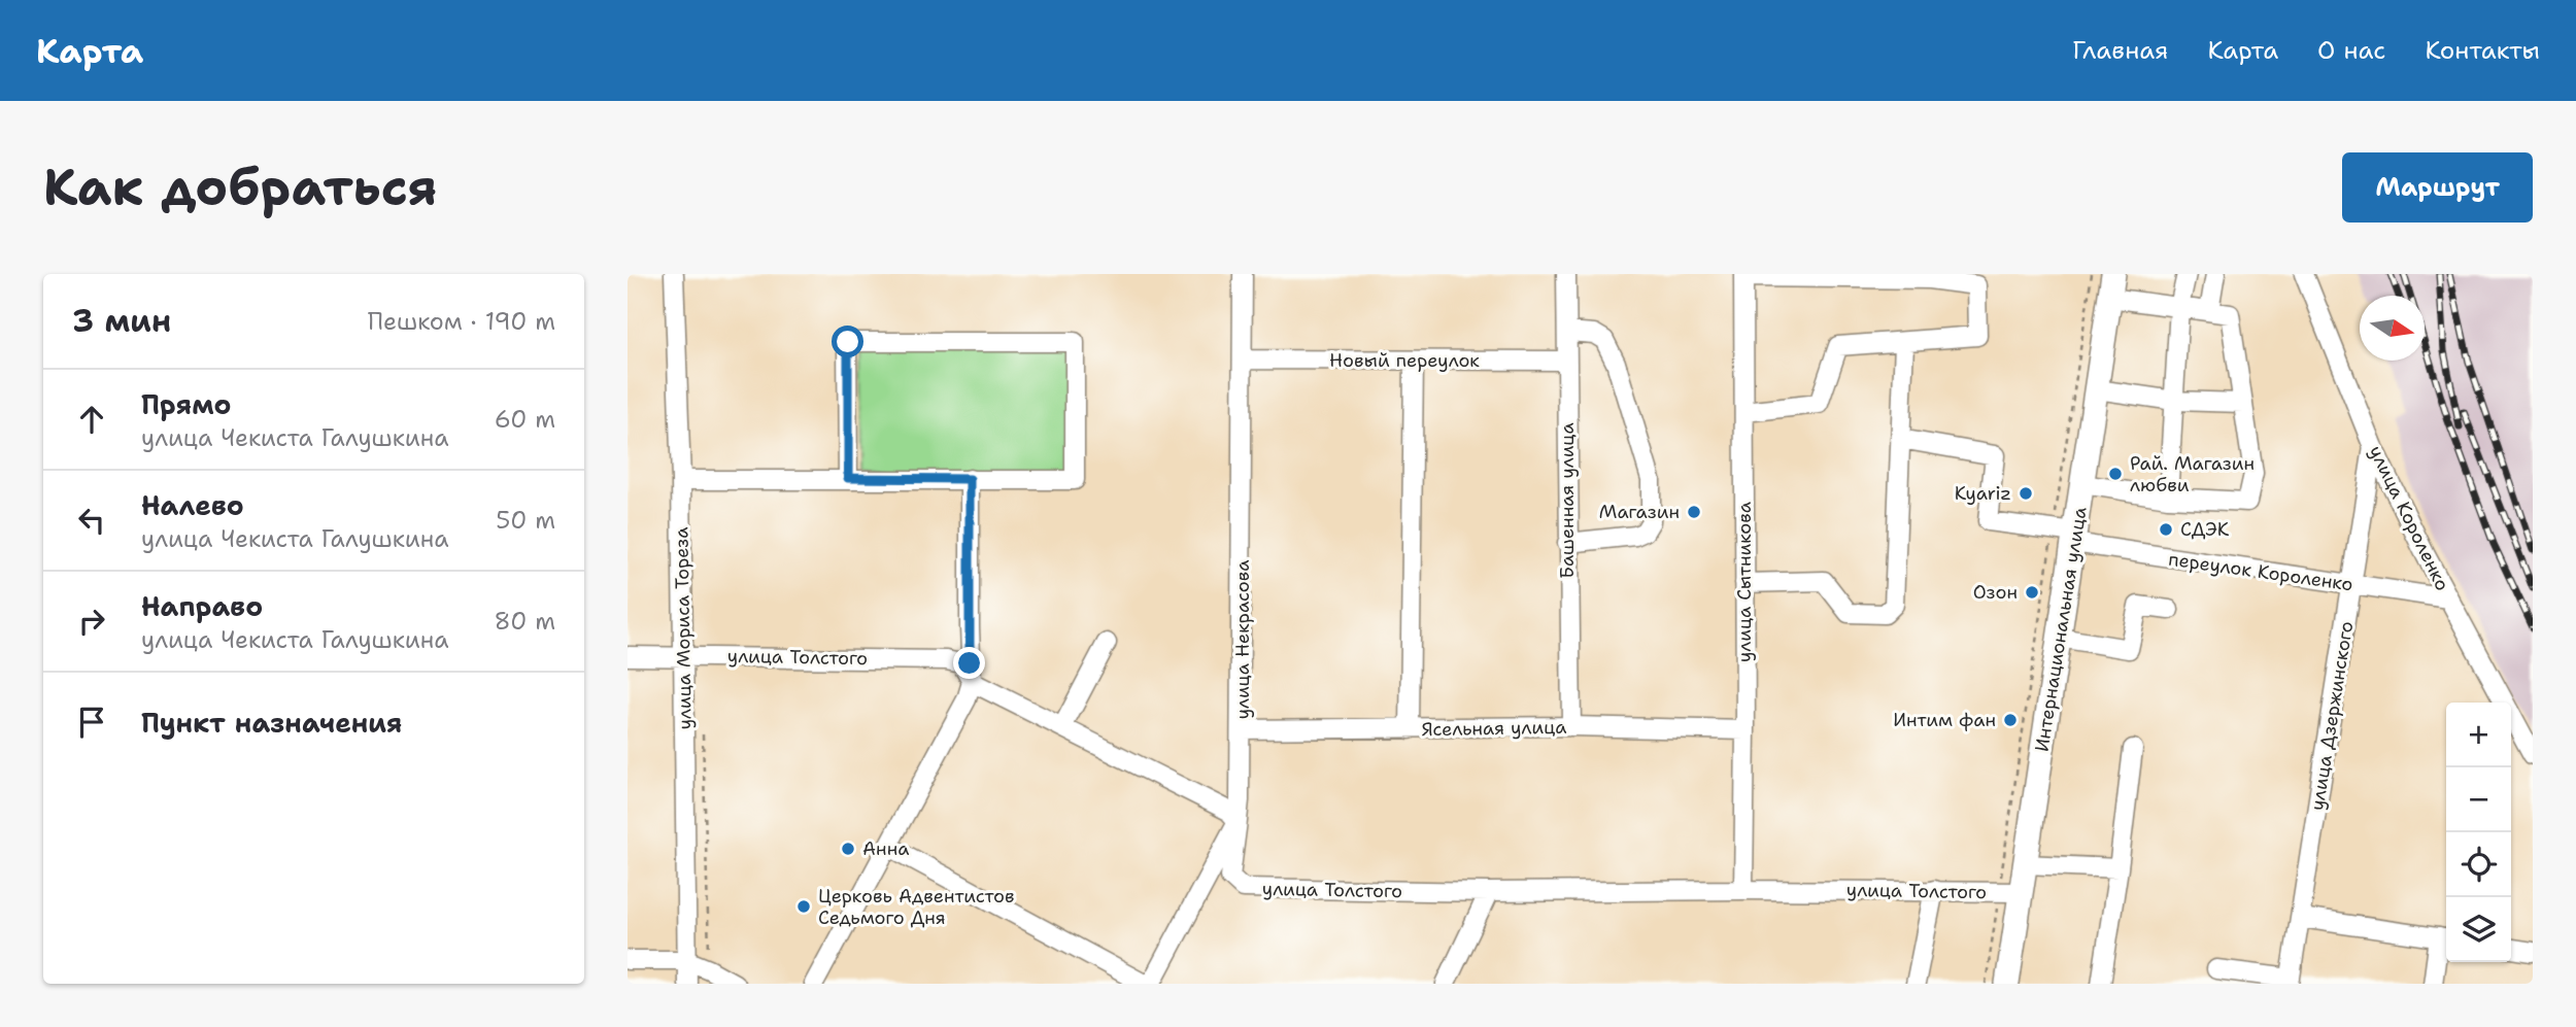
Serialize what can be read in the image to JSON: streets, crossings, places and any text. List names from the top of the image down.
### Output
{
  "streets": {
    "main road": ["Интернациональная улица"],
    "street": [
      "Новый переулок",
      "Башенная улица",
      "улица Короленко",
      "переулок Короленко",
      "улица Сытникова",
      "улица Мориса Тореза",
      "улица Некрасова",
      "улица Толстого",
      "улица Дзержинского",
      "Ясельная улица"
    ]
  },
  "crossings": [
    ["Новый переулок", "Башенная улица"],
    ["Новый переулок", "улица Некрасова"],
    ["Башенная улица", "Ясельная улица"],
    ["улица Короленко", "переулок Короленко"],
    ["улица Короленко", "улица Дзержинского"],
    ["переулок Короленко", "Интернациональная улица"],
    ["переулок Короленко", "улица Дзержинского"],
    ["улица Сытникова", "улица Толстого"],
    ["улица Сытникова", "Ясельная улица"],
    ["улица Мориса Тореза", "улица Толстого"],
    ["Интернациональная улица", "улица Толстого"],
    ["улица Некрасова", "улица Толстого"],
    ["улица Некрасова", "Ясельная улица"]
  ],
  "places": [
    "Рай. Магазин любви",
    "Kyariz",
    "Магазин",
    "СДЭК",
    "Озон",
    "Интим фан",
    "Анна",
    "Церковь Адвентистов Седьмого Дня"
  ],
  "north": "right",
  "page": {
    "header": "Карта",
    "nav": [
      "Главная",
      "Карта",
      "О нас",
      "Контакты"
    ],
    "buttons": "Маршрут",
    "title": "Как добраться",
    "heading": ["3 мин", "Пешком · 190 m"],
    "list": [
      ["Прямо", "улица Чекиста Галушкина", "60 m"],
      ["Налево", "улица Чекиста Галушкина", "50 m"],
      ["Направо", "улица Чекиста Галушкина", "80 m"],
      "Пункт назначения"
    ],
    "map_buttons": ["+", "−"]
  }
}
